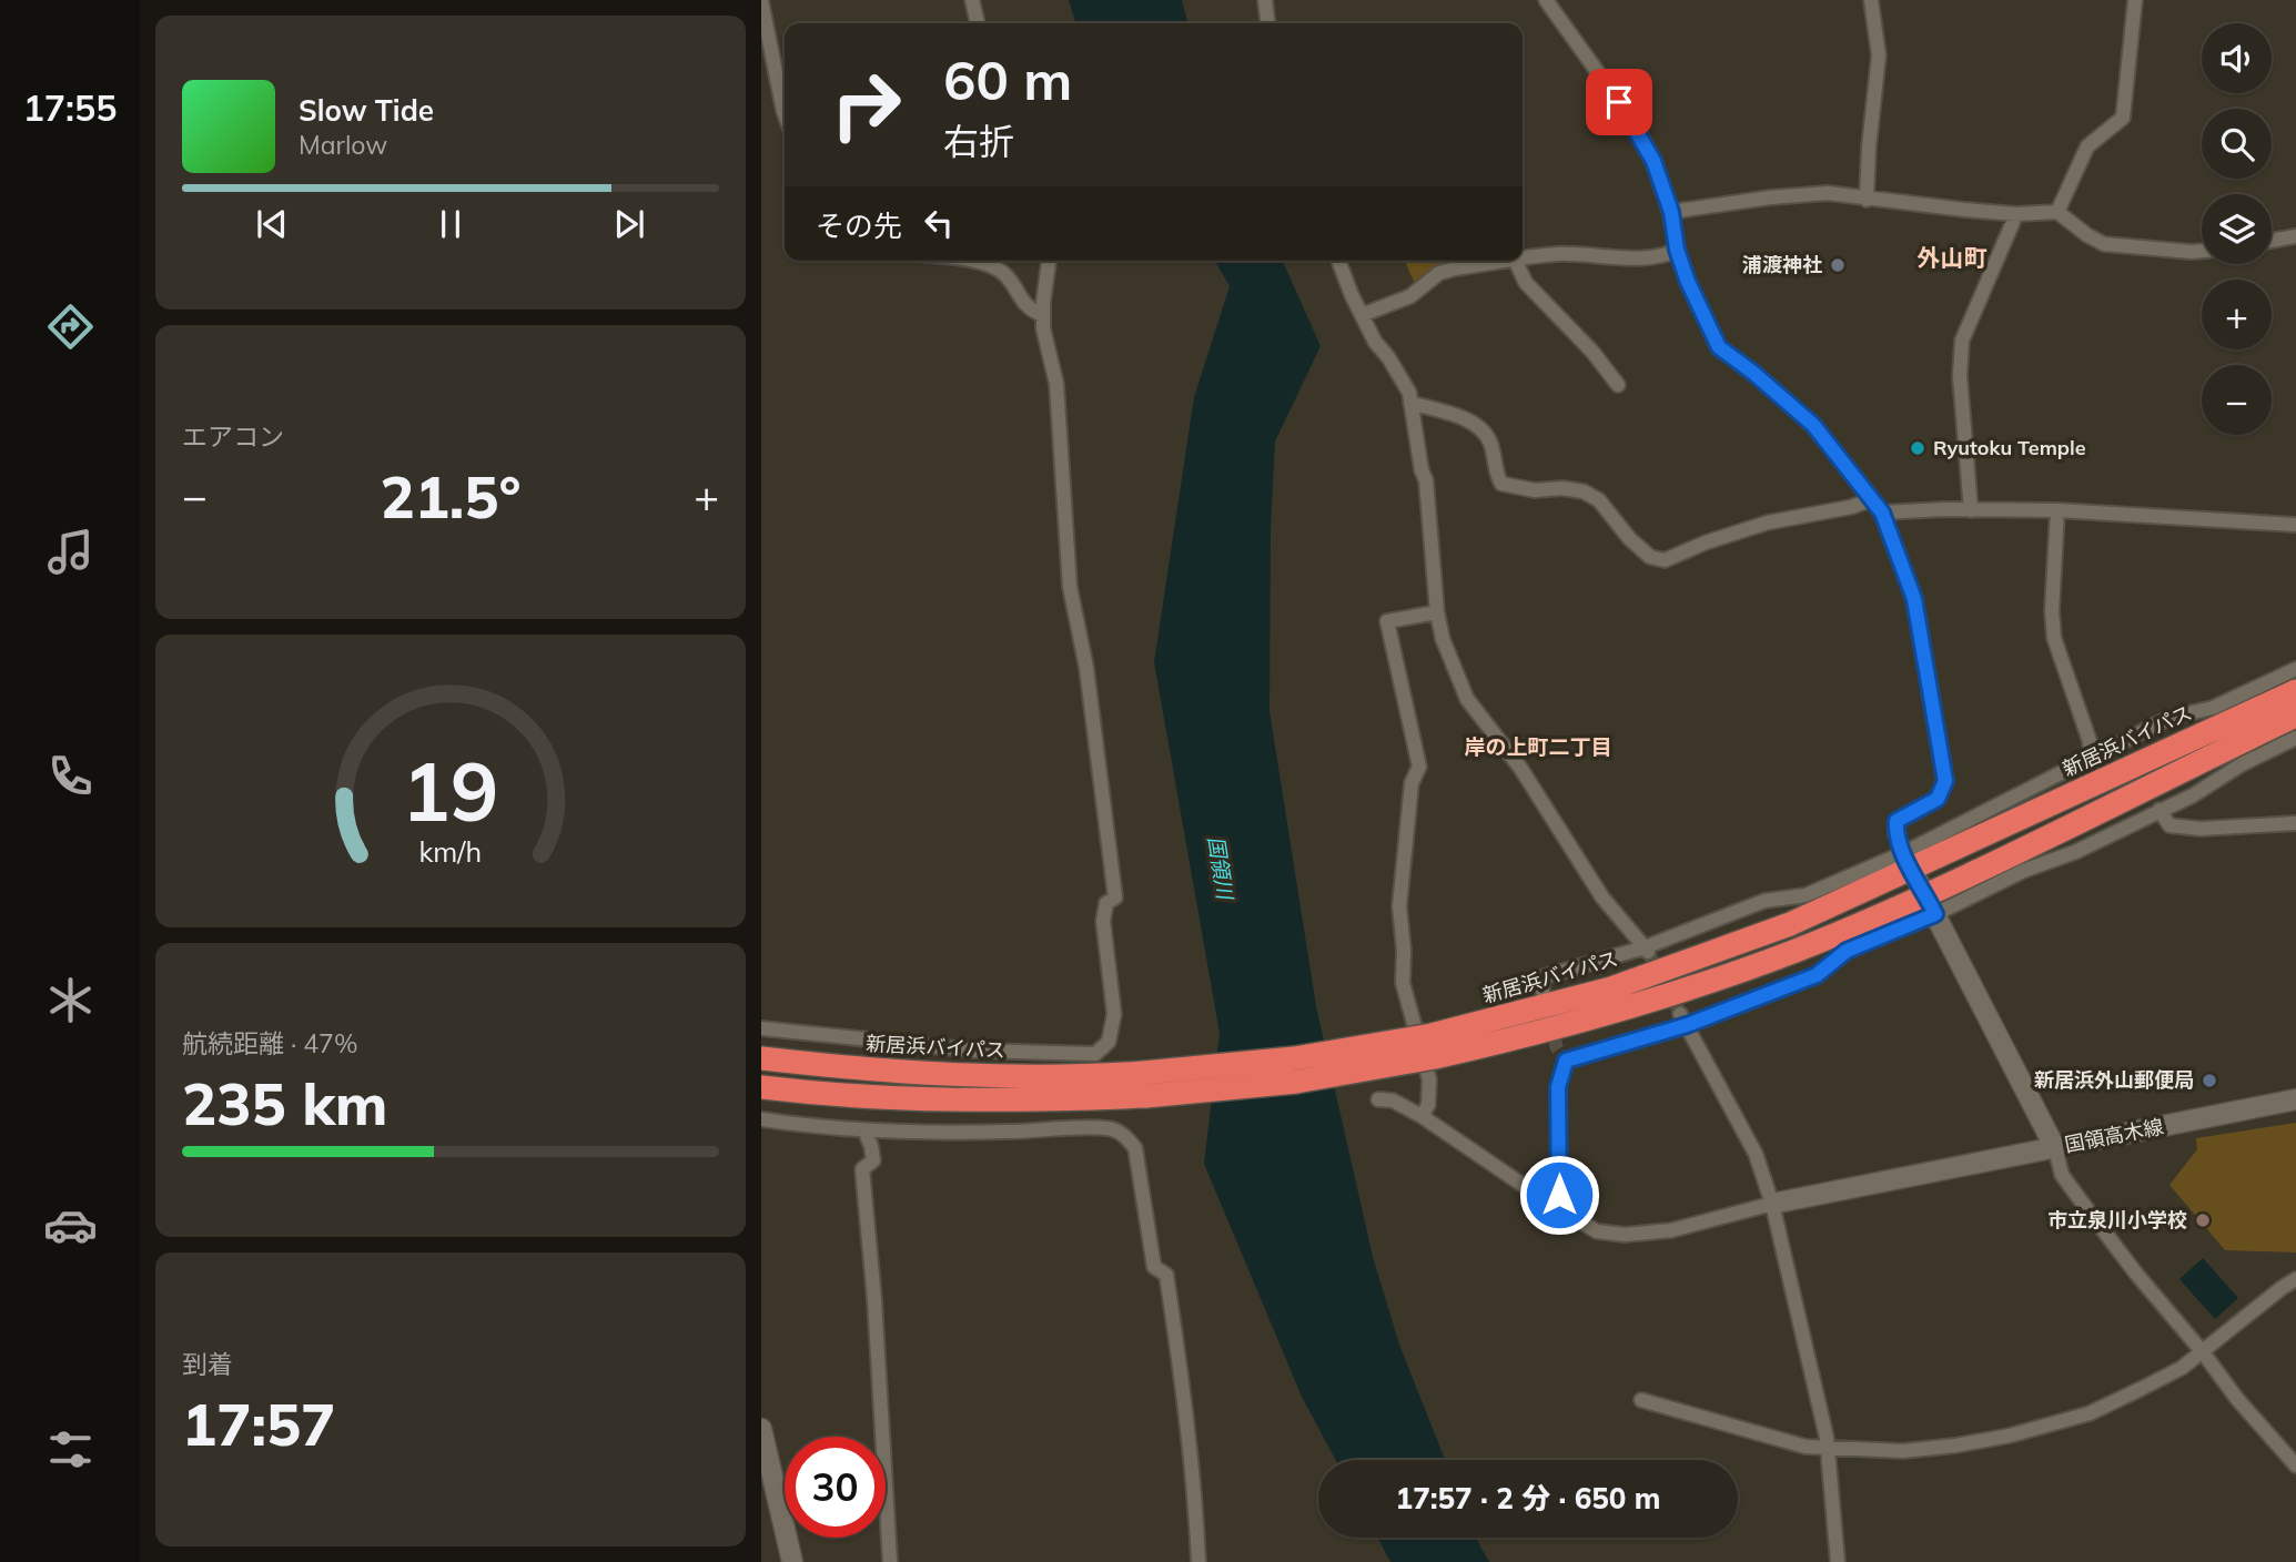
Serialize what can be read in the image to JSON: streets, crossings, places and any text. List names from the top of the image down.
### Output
{
  "streets": {
    "highway": ["新居浜バイパス"],
    "main road": ["国領高木線"]
  },
  "crossings": [
    ["新居浜バイパス", "国領高木線"]
  ],
  "districts": ["外山町", "岸の上町二丁目"],
  "water": ["国領川"],
  "places": [
    "浦渡神社",
    "Ryutoku Temple",
    "新居浜外山郵便局",
    "市立泉川小学校"
  ],
  "page": {
    "tabs": "17:55",
    "map_buttons": ["+", "−"],
    "turn": ["60 m", "右折"],
    "song": ["Slow Tide", "Marlow"],
    "then": "その先",
    "tile": [
      "エアコン",
      ["航続距離 · 47%", "235 km"],
      ["到着", "17:57"]
    ],
    "heat": ["−", "21.5°", "+"],
    "limit": "30",
    "trip": "17:57 · 2 分 · 650 m",
    "gauge": ["19", "km/h"]
  }
}
